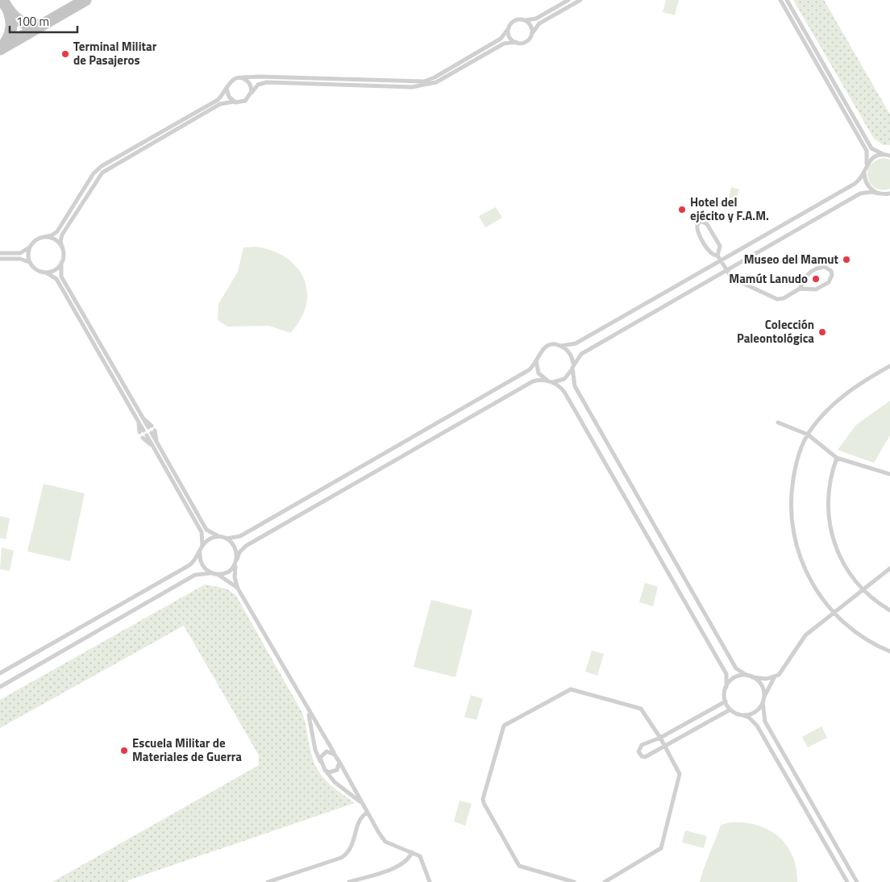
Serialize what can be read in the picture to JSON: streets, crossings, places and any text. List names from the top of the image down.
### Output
{
  "places": [
    "Terminal Militar de Pasajeros",
    "Hotel del ejécito y F.A.M.",
    "Museo del Mamut",
    "Mamút Lanudo",
    "Colección Paleontológica",
    "Escuela Militar de Materiales de Guerra"
  ],
  "scale_bar": "100 m"
}
